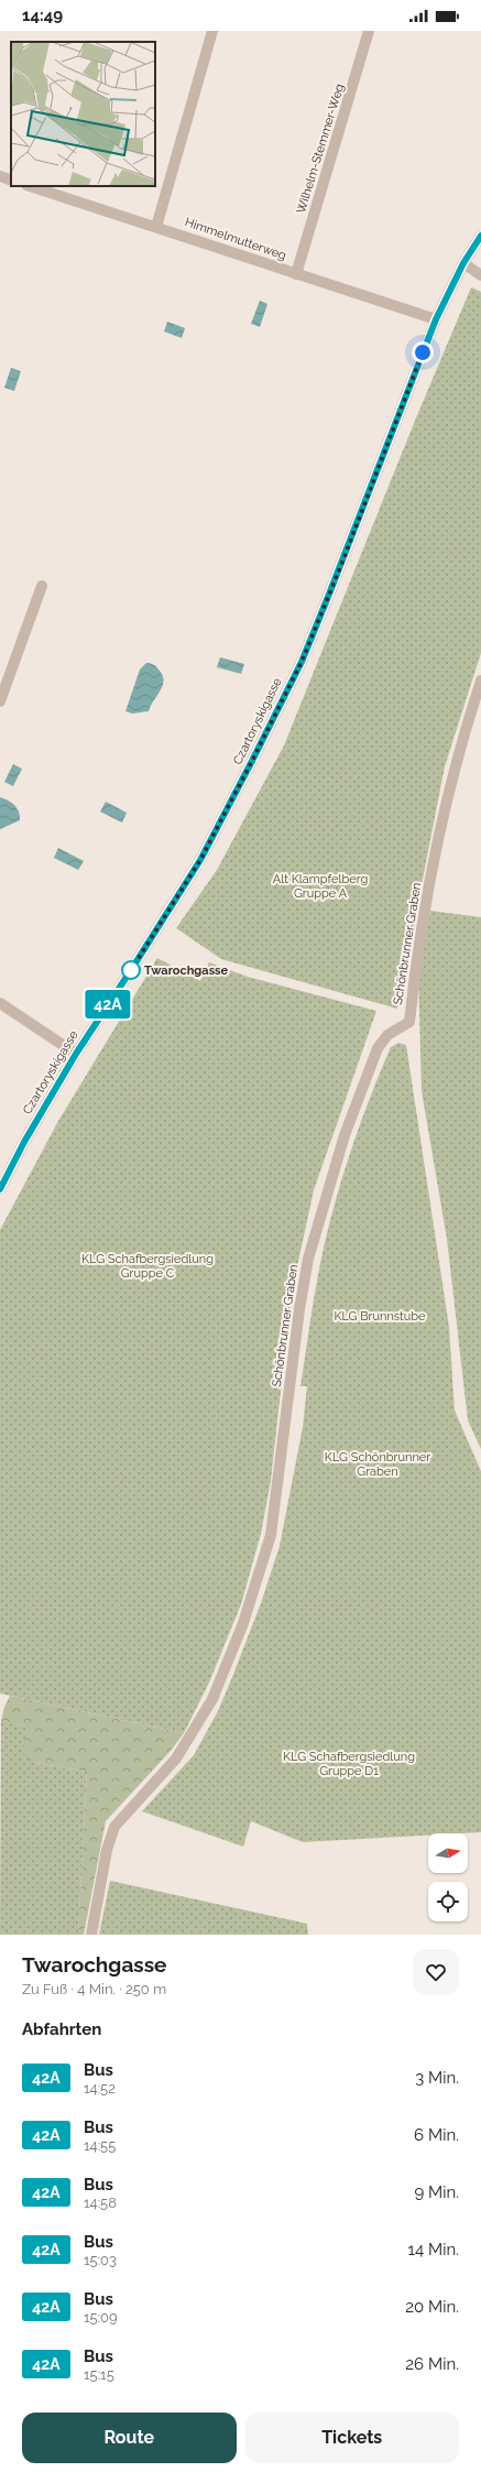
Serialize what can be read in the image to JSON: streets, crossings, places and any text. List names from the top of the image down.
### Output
{
  "streets": {
    "street": [
      "Wilhelm-Stemmer-Weg",
      "Himmelmutterweg",
      "Czartoryskigasse",
      "Schönbrunner Graben"
    ]
  },
  "crossings": [
    ["Wilhelm-Stemmer-Weg", "Himmelmutterweg"],
    ["Himmelmutterweg", "Czartoryskigasse"]
  ],
  "parks": [
    "Alt Klampfelberg Gruppe A",
    "KLG Schafbergsiedlung Gruppe C",
    "KLG Brunnstube",
    "KLG Schönbrunner Graben",
    "KLG Schafbergsiedlung Gruppe D1"
  ],
  "places": ["Twarochgasse"],
  "lines": ["bus line 42A"],
  "north": "right",
  "page": {
    "status": "14:49",
    "on_map": "42A",
    "heading": [
      ["Twarochgasse", "Zu Fuß · 4 Min. · 250 m"],
      "Abfahrten"
    ],
    "list": [
      {
        "mark": "42A",
        "name": "Bus",
        "note": "14:52",
        "value": "3 Min."
      },
      {
        "mark": "42A",
        "name": "Bus",
        "note": "14:55",
        "value": "6 Min."
      },
      {
        "mark": "42A",
        "name": "Bus",
        "note": "14:58",
        "value": "9 Min."
      },
      {
        "mark": "42A",
        "name": "Bus",
        "note": "15:03",
        "value": "14 Min."
      },
      {
        "mark": "42A",
        "name": "Bus",
        "note": "15:09",
        "value": "20 Min."
      },
      {
        "mark": "42A",
        "name": "Bus",
        "note": "15:15",
        "value": "26 Min."
      }
    ],
    "buttons": ["Route", "Tickets"]
  }
}
